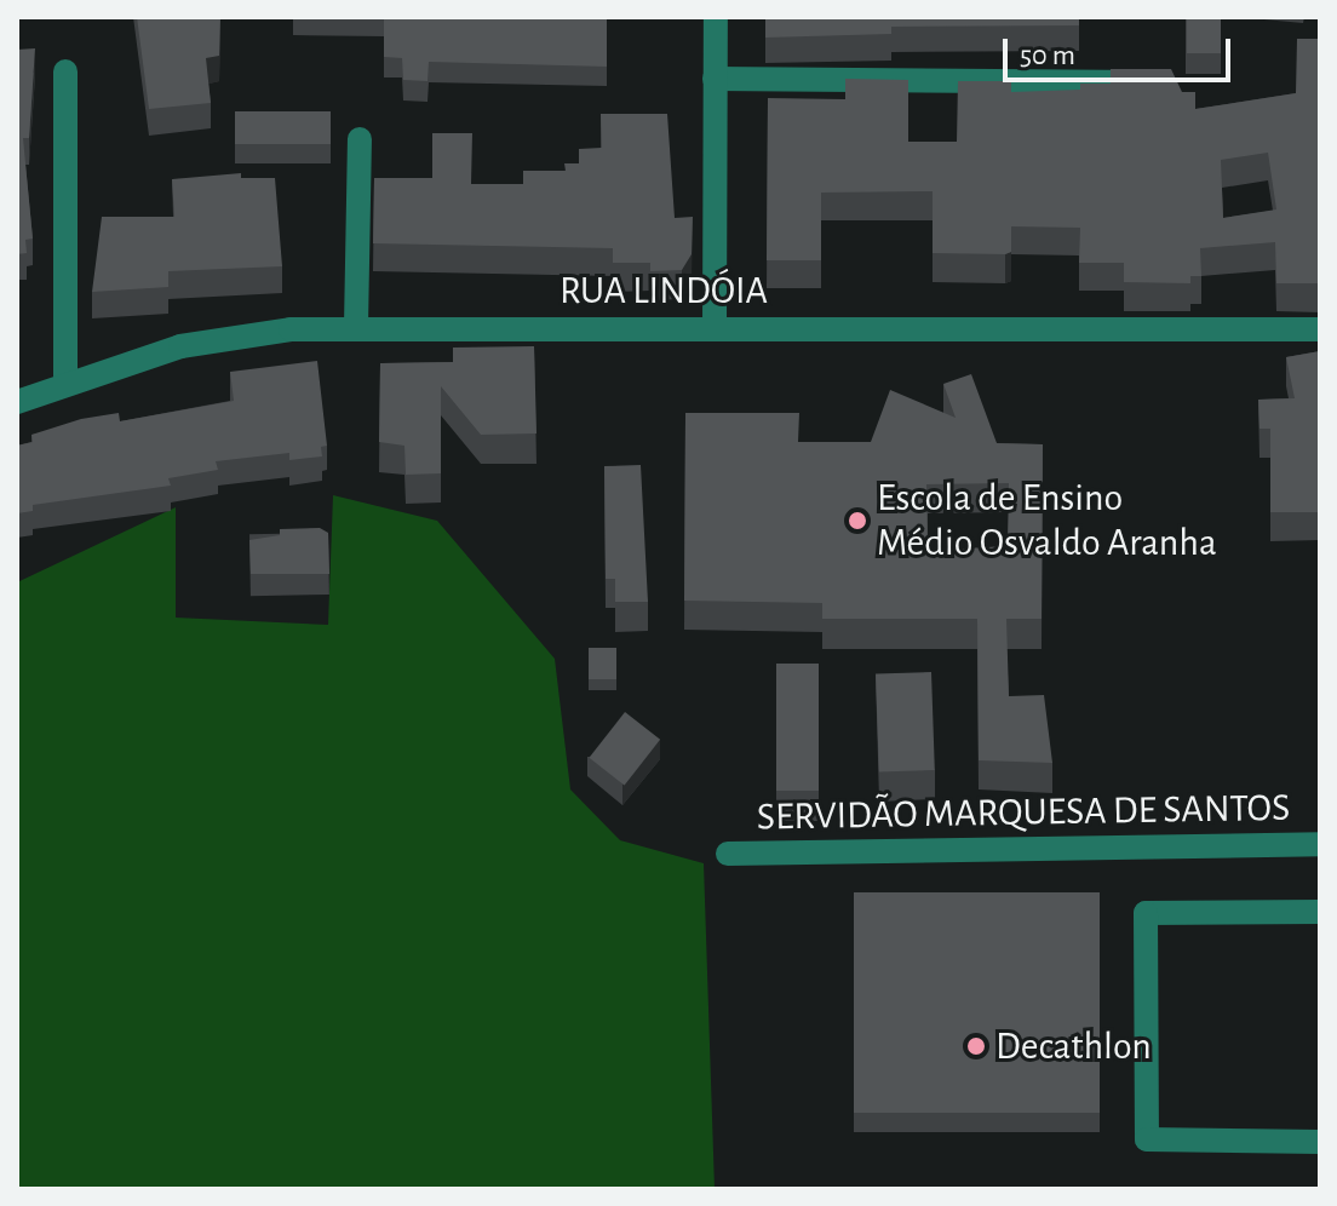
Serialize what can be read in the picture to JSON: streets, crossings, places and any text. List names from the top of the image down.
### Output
{
  "streets": {
    "street": ["RUA LINDÓIA", "SERVIDÃO MARQUESA DE SANTOS"]
  },
  "places": ["Escola de Ensino Médio Osvaldo Aranha", "Decathlon"],
  "scale_bar": "50 m"
}
